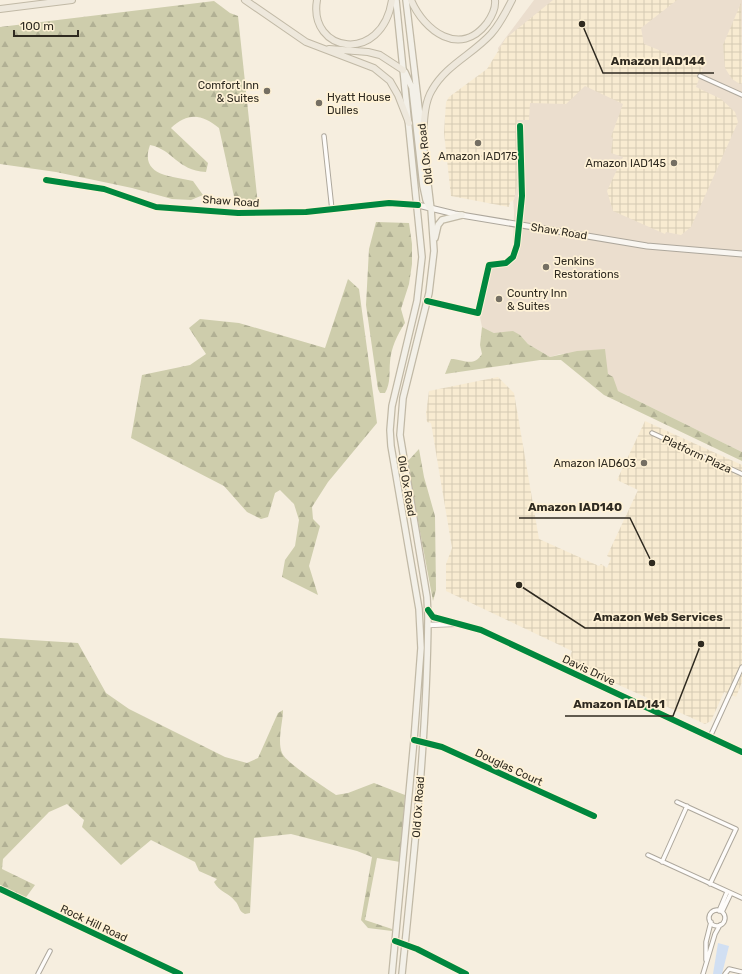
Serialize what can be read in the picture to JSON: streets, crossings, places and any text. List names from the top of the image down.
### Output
{
  "streets": {
    "main road": ["Old Ox Road", "Shaw Road"],
    "street": [
      "Platform Plaza",
      "Davis Drive",
      "Douglas Court",
      "Rock Hill Road"
    ]
  },
  "crossings": [
    ["Old Ox Road", "Shaw Road"],
    ["Old Ox Road", "Davis Drive"],
    ["Old Ox Road", "Douglas Court"]
  ],
  "places": [
    "Amazon IAD144",
    "Comfort Inn & Suites",
    "Hyatt House Dulles",
    "Amazon IAD175",
    "Amazon IAD145",
    "Jenkins Restorations",
    "Country Inn & Suites",
    "Amazon IAD603",
    "Amazon IAD140",
    "Amazon Web Services",
    "Amazon IAD141"
  ],
  "scale_bar": "100 m"
}
